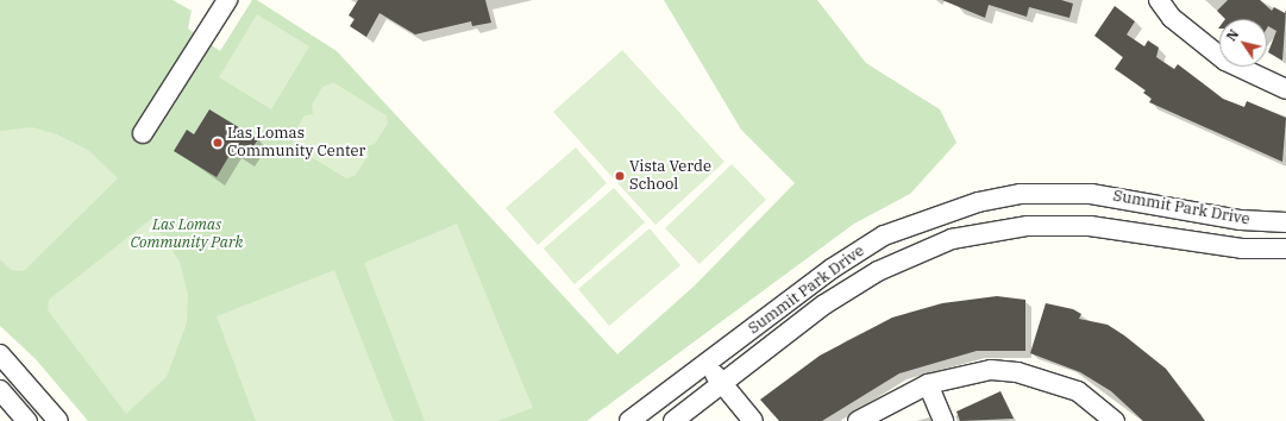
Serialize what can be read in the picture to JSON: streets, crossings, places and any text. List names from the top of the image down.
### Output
{
  "streets": {
    "street": ["Summit Park Drive"]
  },
  "parks": ["Las Lomas Community Park"],
  "places": ["Las Lomas Community Center", "Vista Verde School"],
  "north": "top left"
}
